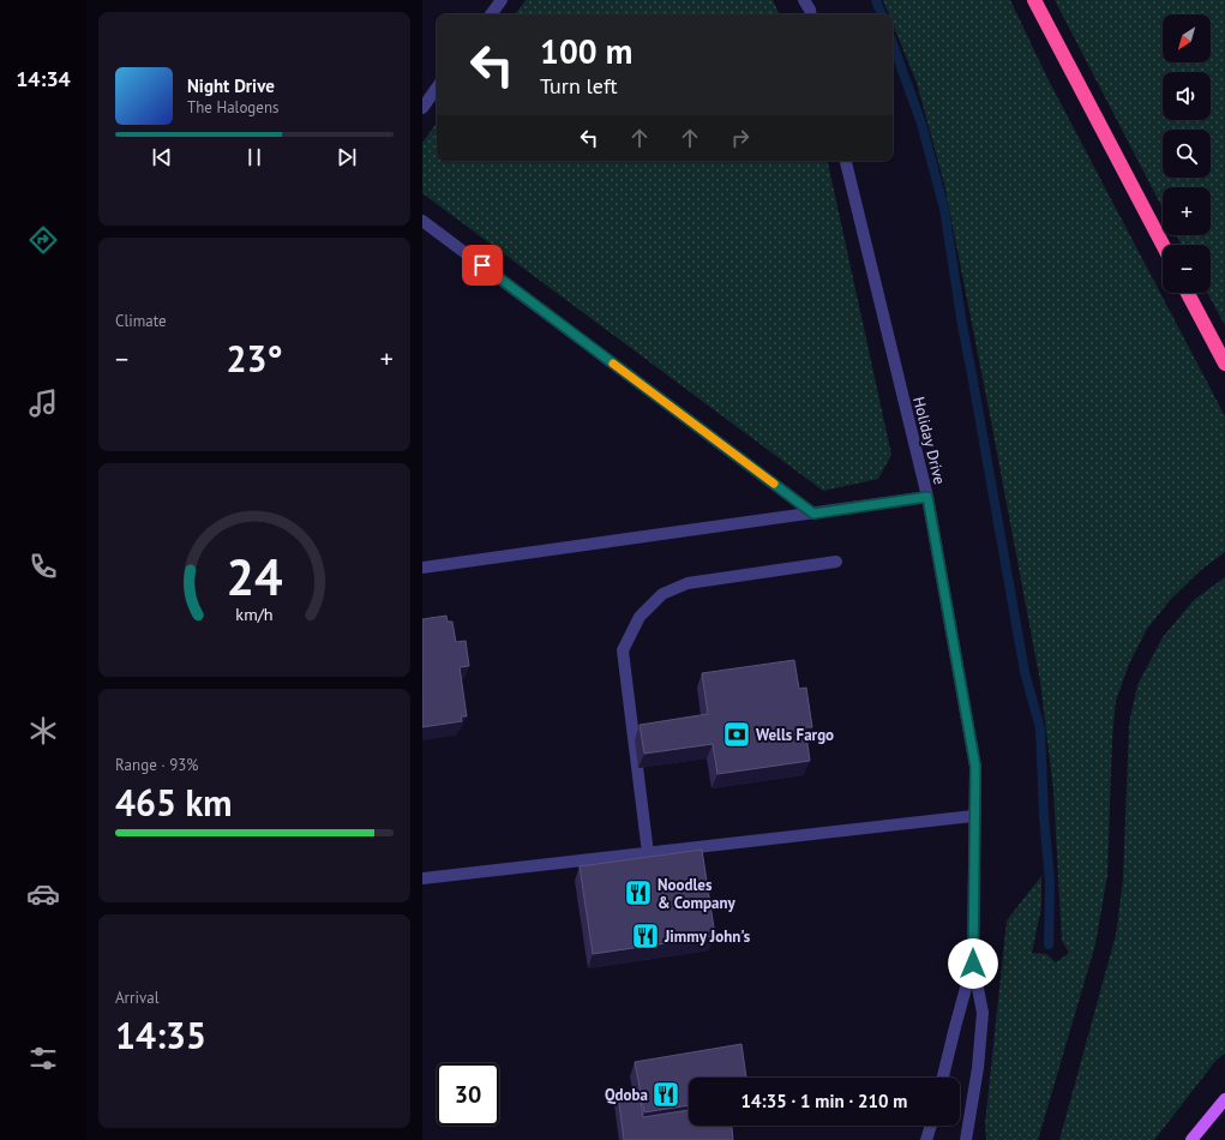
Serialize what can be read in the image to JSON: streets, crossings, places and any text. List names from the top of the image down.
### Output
{
  "streets": {
    "street": ["Holiday Drive"]
  },
  "places": {
    "bank": ["Wells Fargo"],
    "restaurant": ["Noodles & Company", "Jimmy John's", "Qdoba"]
  },
  "north": "bottom left",
  "page": {
    "tabs": "14:34",
    "map_buttons": ["+", "−"],
    "turn": ["100 m", "Turn left"],
    "song": ["Night Drive", "The Halogens"],
    "tile": [
      "Climate",
      ["Range · 93%", "465 km"],
      ["Arrival", "14:35"]
    ],
    "heat": ["−", "23°", "+"],
    "limit": "30",
    "trip": "14:35 · 1 min · 210 m",
    "gauge": ["24", "km/h"]
  }
}
